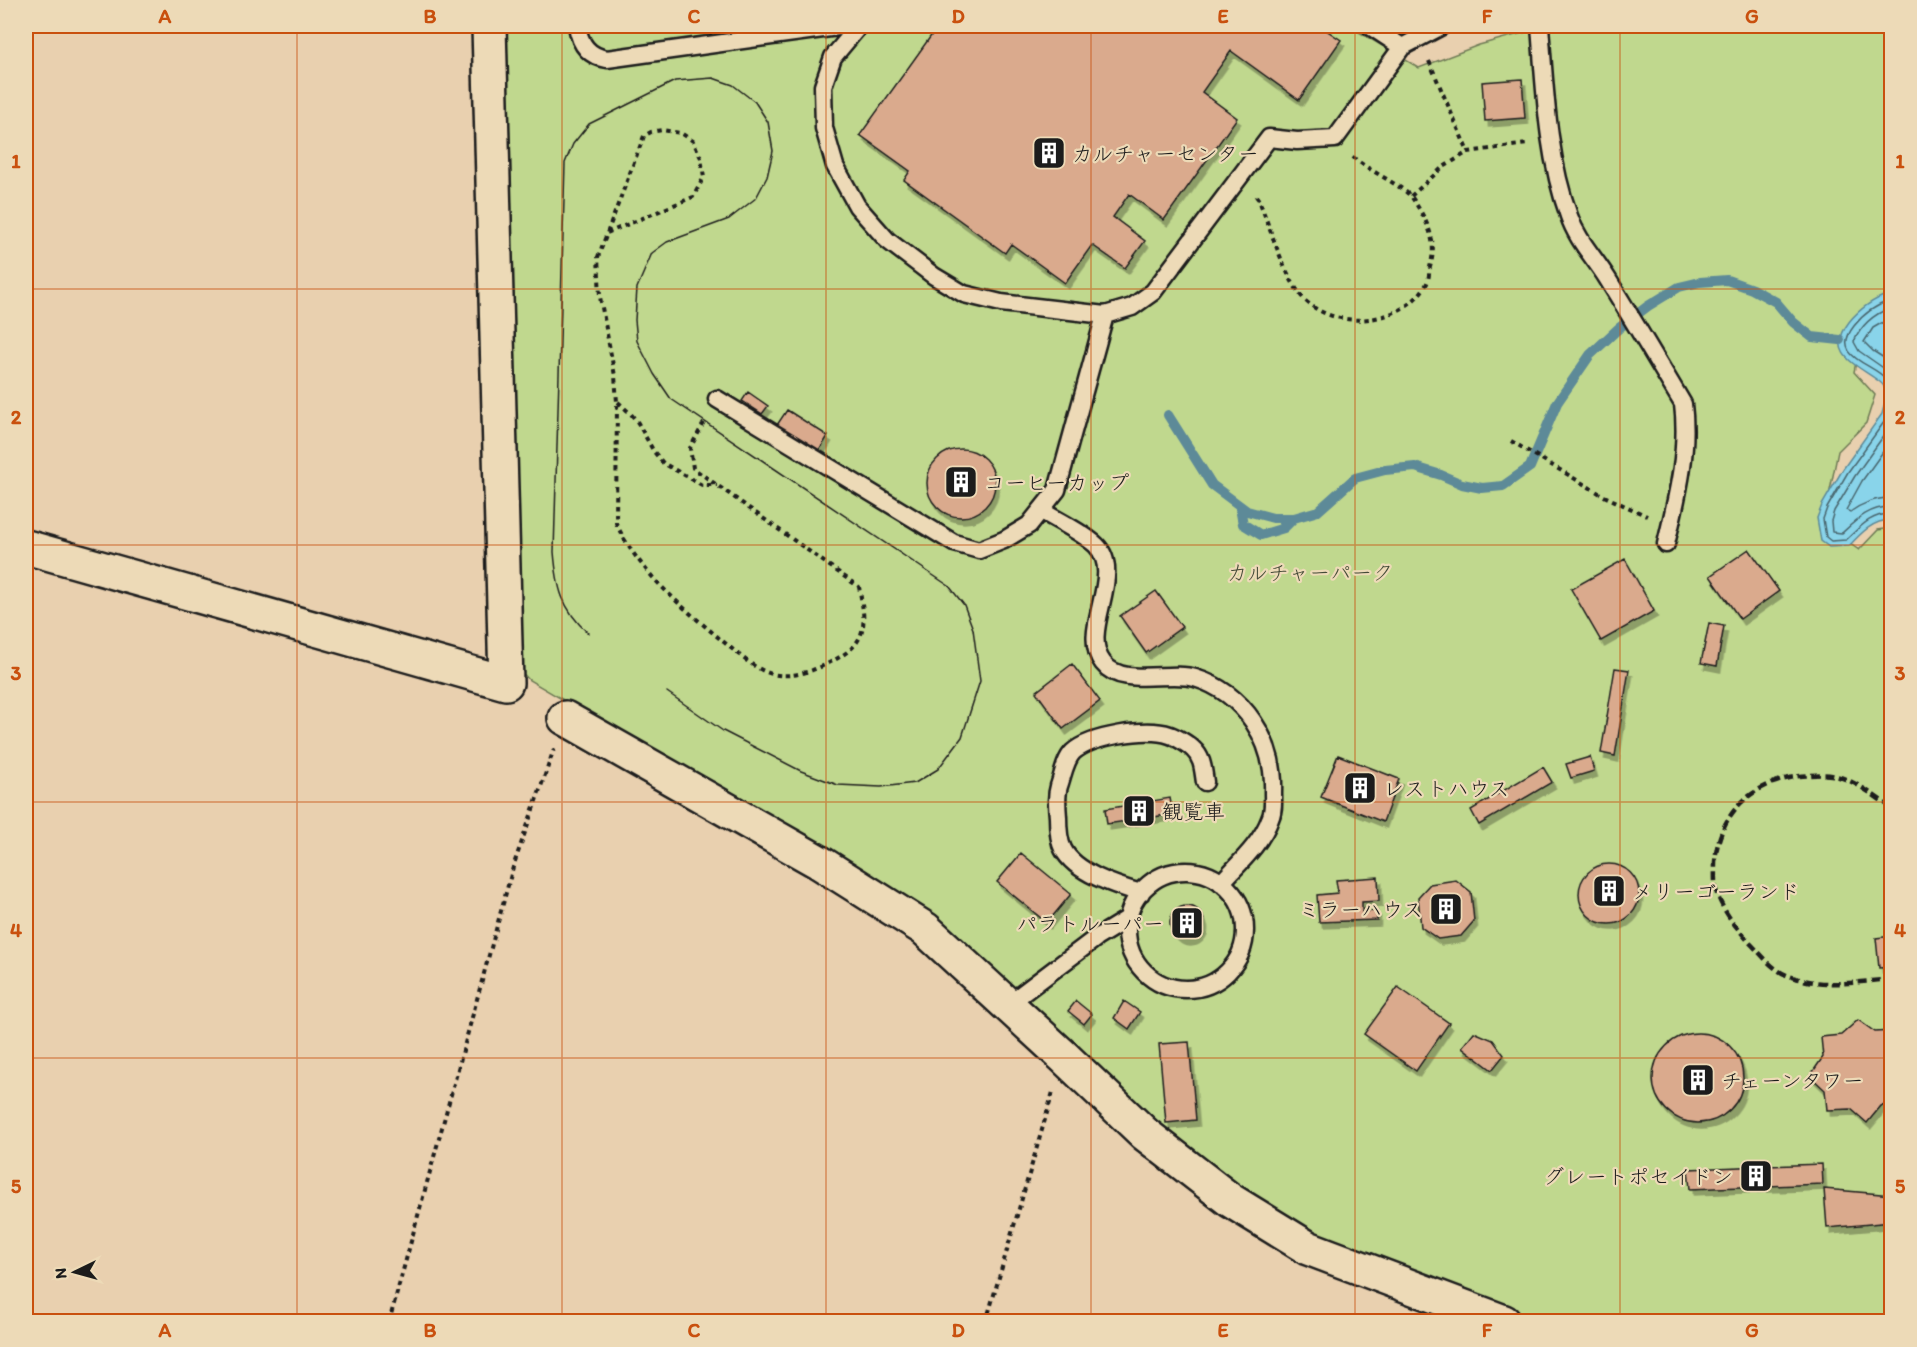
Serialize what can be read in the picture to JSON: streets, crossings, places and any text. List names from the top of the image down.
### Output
{
  "parks": ["カルチャーパーク"],
  "places": {
    "building": [
      "カルチャーセンター",
      "コーヒーカップ",
      "レストハウス",
      "観覧車",
      "メリーゴーランド",
      "ミラーハウス",
      "パラトルーパー",
      "チェーンタワー",
      "グレートポセイドン"
    ]
  },
  "north": "left",
  "grid": {
    "columns": [
      "A",
      "B",
      "C",
      "D",
      "E",
      "F",
      "G"
    ],
    "rows": [
      "1",
      "2",
      "3",
      "4",
      "5"
    ]
  }
}
